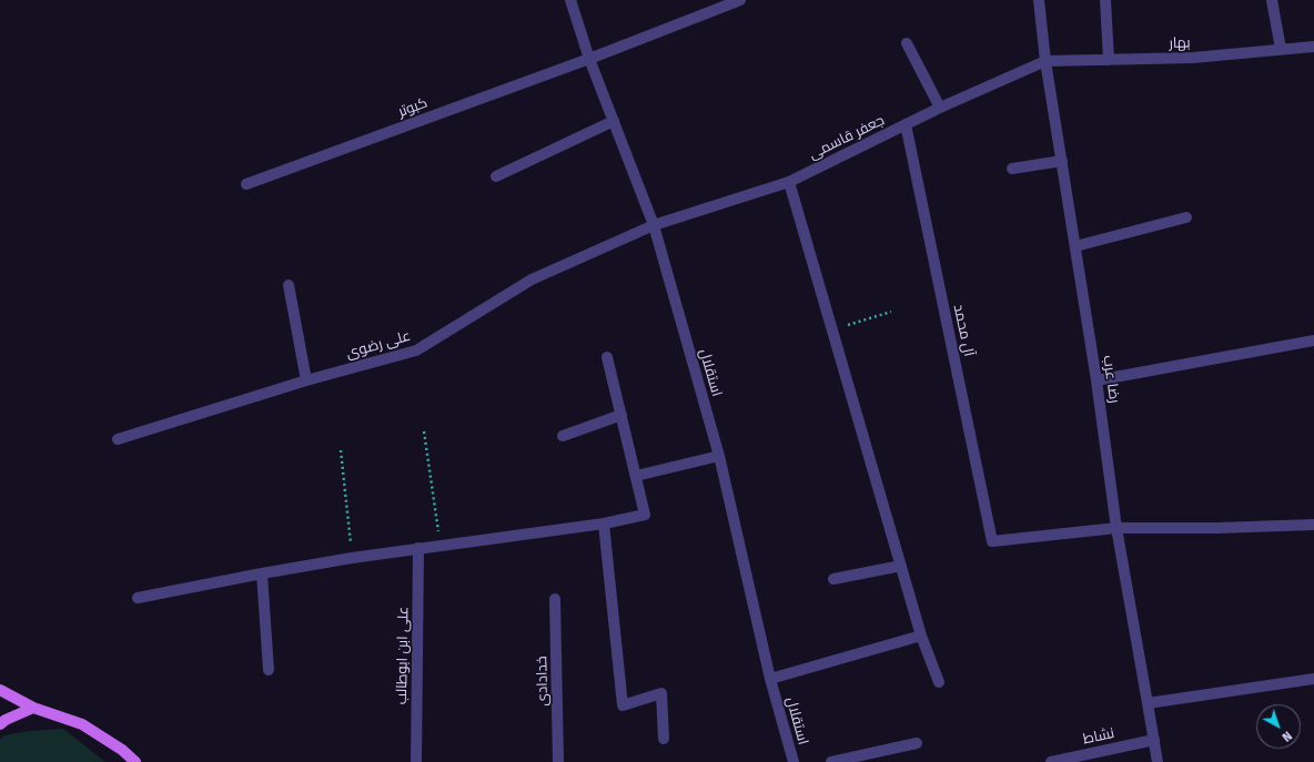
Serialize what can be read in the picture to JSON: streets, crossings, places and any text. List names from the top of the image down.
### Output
{
  "streets": {
    "street": [
      "بهار",
      "کبوتر",
      "جعفر قاسمی",
      "آل محمد",
      "علی رضوی",
      "استقلال",
      "رضا عرب",
      "علی ابن ابوطالب",
      "خدادادی",
      "نشاط"
    ]
  },
  "crossings": [
    ["بهار", "جعفر قاسمی"],
    ["بهار", "رضا عرب"],
    ["کبوتر", "استقلال"],
    ["جعفر قاسمی", "آل محمد"],
    ["جعفر قاسمی", "علی رضوی"],
    ["جعفر قاسمی", "استقلال"],
    ["جعفر قاسمی", "رضا عرب"],
    ["آل محمد", "رضا عرب"],
    ["علی رضوی", "استقلال"],
    ["رضا عرب", "نشاط"]
  ],
  "north": "bottom right"
}
